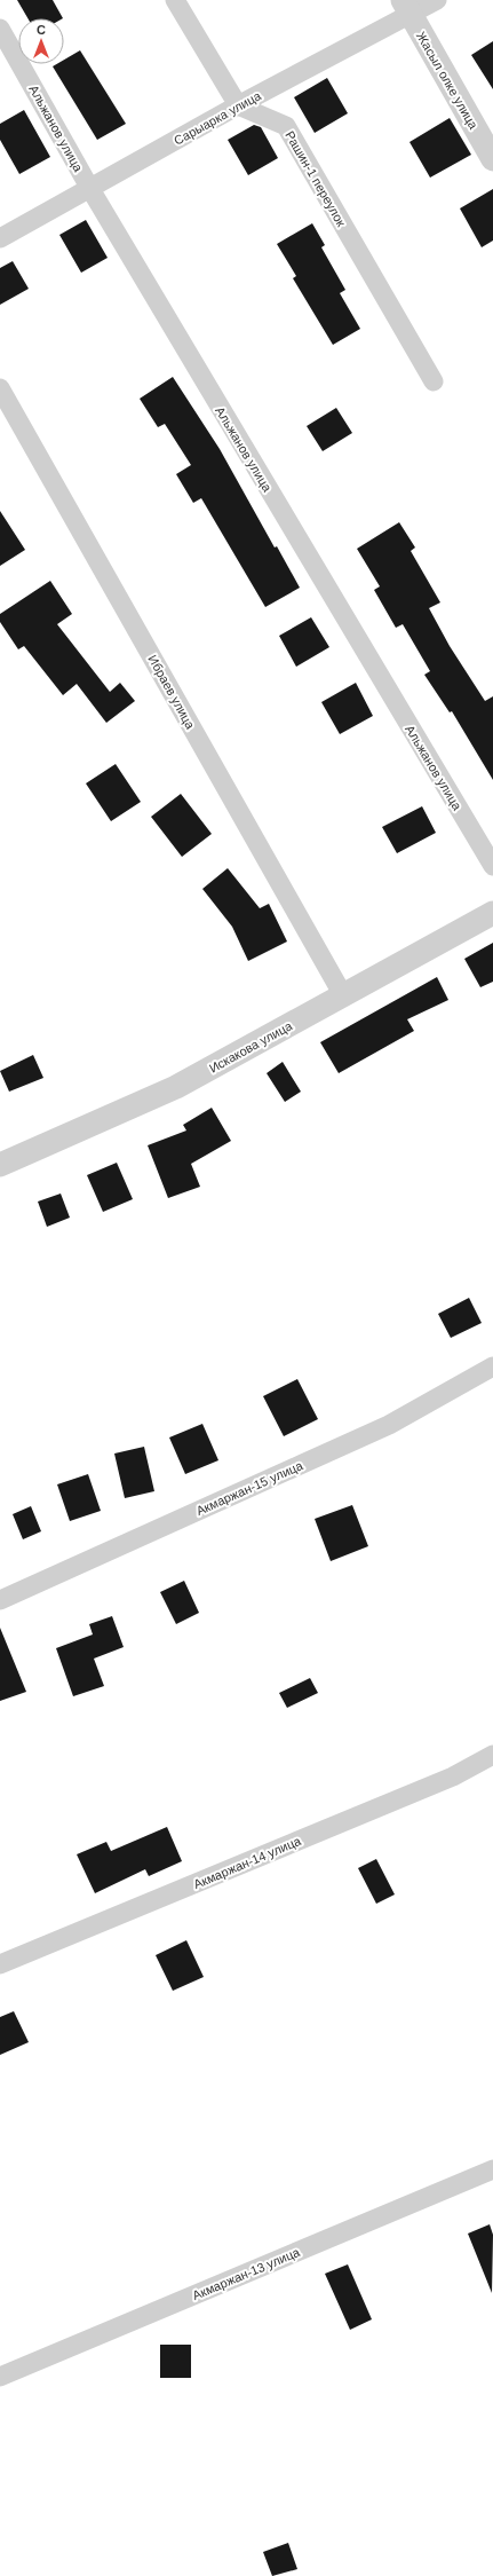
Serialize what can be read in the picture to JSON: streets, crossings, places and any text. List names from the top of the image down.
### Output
{
  "streets": {
    "street": [
      "Жасыл олке улица",
      "Сарыарка улица",
      "Альжанов улица",
      "Рашин-1 переулок",
      "Ибраев улица",
      "Искакова улица",
      "Акмаржан-15 улица",
      "Акмаржан-14 улица",
      "Акмаржан-13 улица"
    ]
  },
  "crossings": [
    ["Жасыл олке улица", "Сарыарка улица"],
    ["Сарыарка улица", "Альжанов улица"],
    ["Сарыарка улица", "Рашин-1 переулок"],
    ["Ибраев улица", "Искакова улица"]
  ],
  "north": "top"
}
